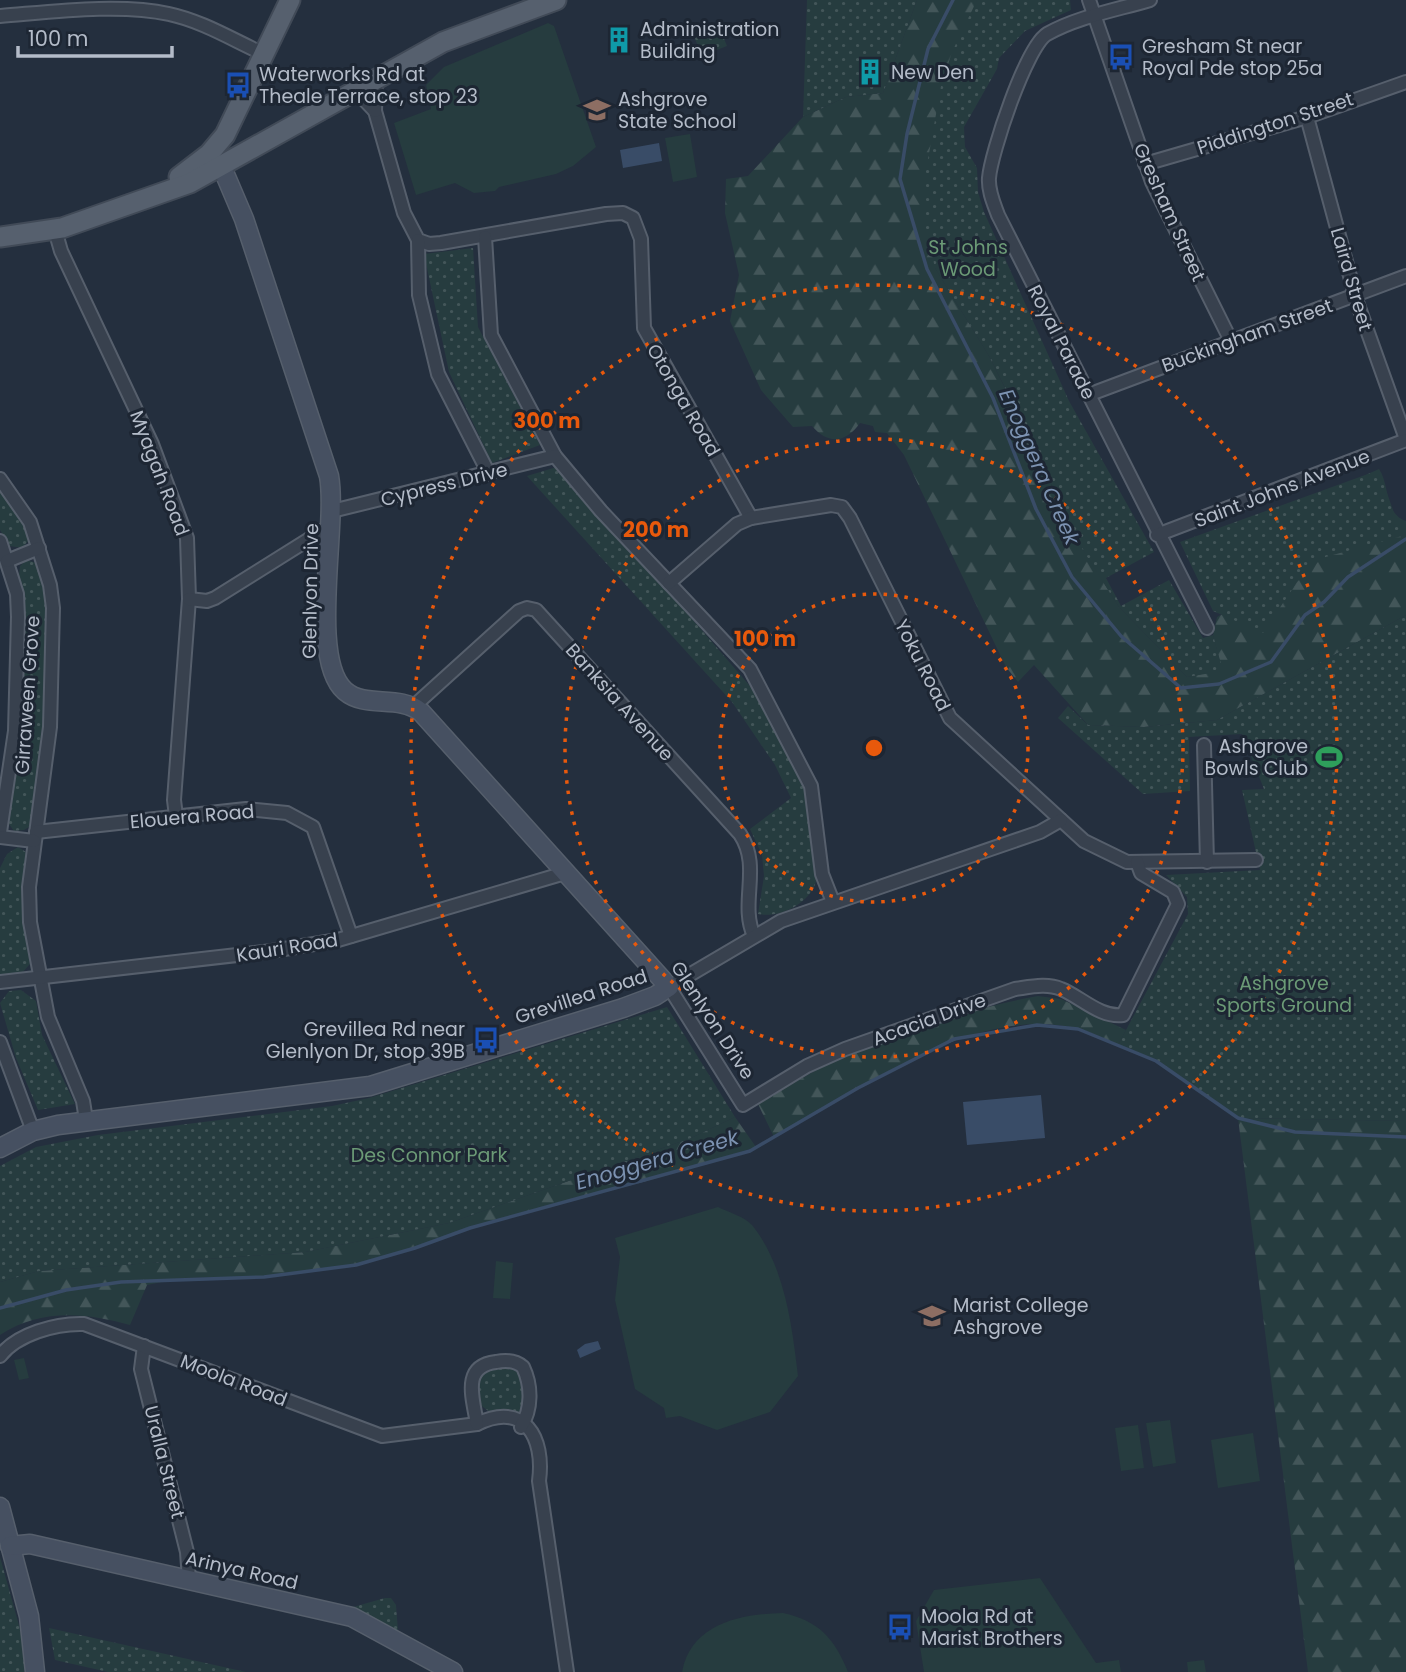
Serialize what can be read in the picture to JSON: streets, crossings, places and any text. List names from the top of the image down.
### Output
{
  "streets": {
    "street": [
      "Piddington Street",
      "Gresham Street",
      "Laird Street",
      "Buckingham Street",
      "Royal Parade",
      "Otonga Road",
      "Myagah Road",
      "Cypress Drive",
      "Saint Johns Avenue",
      "Glenlyon Drive",
      "Yoku Road",
      "Girraween Grove",
      "Banksia Avenue",
      "Elouera Road",
      "Kauri Road",
      "Grevillea Road",
      "Acacia Drive",
      "Moola Road",
      "Uralla Street",
      "Arinya Road"
    ]
  },
  "crossings": [
    ["Piddington Street", "Gresham Street"],
    ["Piddington Street", "Laird Street"],
    ["Gresham Street", "Buckingham Street"],
    ["Gresham Street", "Royal Parade"],
    ["Laird Street", "Buckingham Street"],
    ["Laird Street", "Saint Johns Avenue"],
    ["Buckingham Street", "Royal Parade"],
    ["Royal Parade", "Saint Johns Avenue"],
    ["Otonga Road", "Yoku Road"],
    ["Myagah Road", "Cypress Drive"],
    ["Myagah Road", "Elouera Road"],
    ["Cypress Drive", "Glenlyon Drive"],
    ["Glenlyon Drive", "Banksia Avenue"],
    ["Glenlyon Drive", "Kauri Road"],
    ["Glenlyon Drive", "Grevillea Road"],
    ["Glenlyon Drive", "Acacia Drive"],
    ["Yoku Road", "Grevillea Road"],
    ["Yoku Road", "Acacia Drive"],
    ["Girraween Grove", "Elouera Road"],
    ["Girraween Grove", "Kauri Road"],
    ["Girraween Grove", "Grevillea Road"],
    ["Banksia Avenue", "Grevillea Road"],
    ["Elouera Road", "Kauri Road"],
    ["Moola Road", "Uralla Street"],
    ["Uralla Street", "Arinya Road"]
  ],
  "water": ["Enoggera Creek"],
  "parks": ["St Johns Wood", "Ashgrove Sports Ground", "Des Connor Park"],
  "places": {
    "building": ["Administration Building", "New Den"],
    "bus stop": [
      "Gresham St near Royal Pde stop 25a",
      "Waterworks Rd at Theale Terrace, stop 23",
      "Grevillea Rd near Glenlyon Dr, stop 39B",
      "Moola Rd at Marist Brothers"
    ],
    "school or university": ["Ashgrove State School", "Marist College Ashgrove"],
    "sports": ["Ashgrove Bowls Club"]
  },
  "scale_bar": "100 m",
  "rings": ["300 m", "200 m", "100 m"]
}
